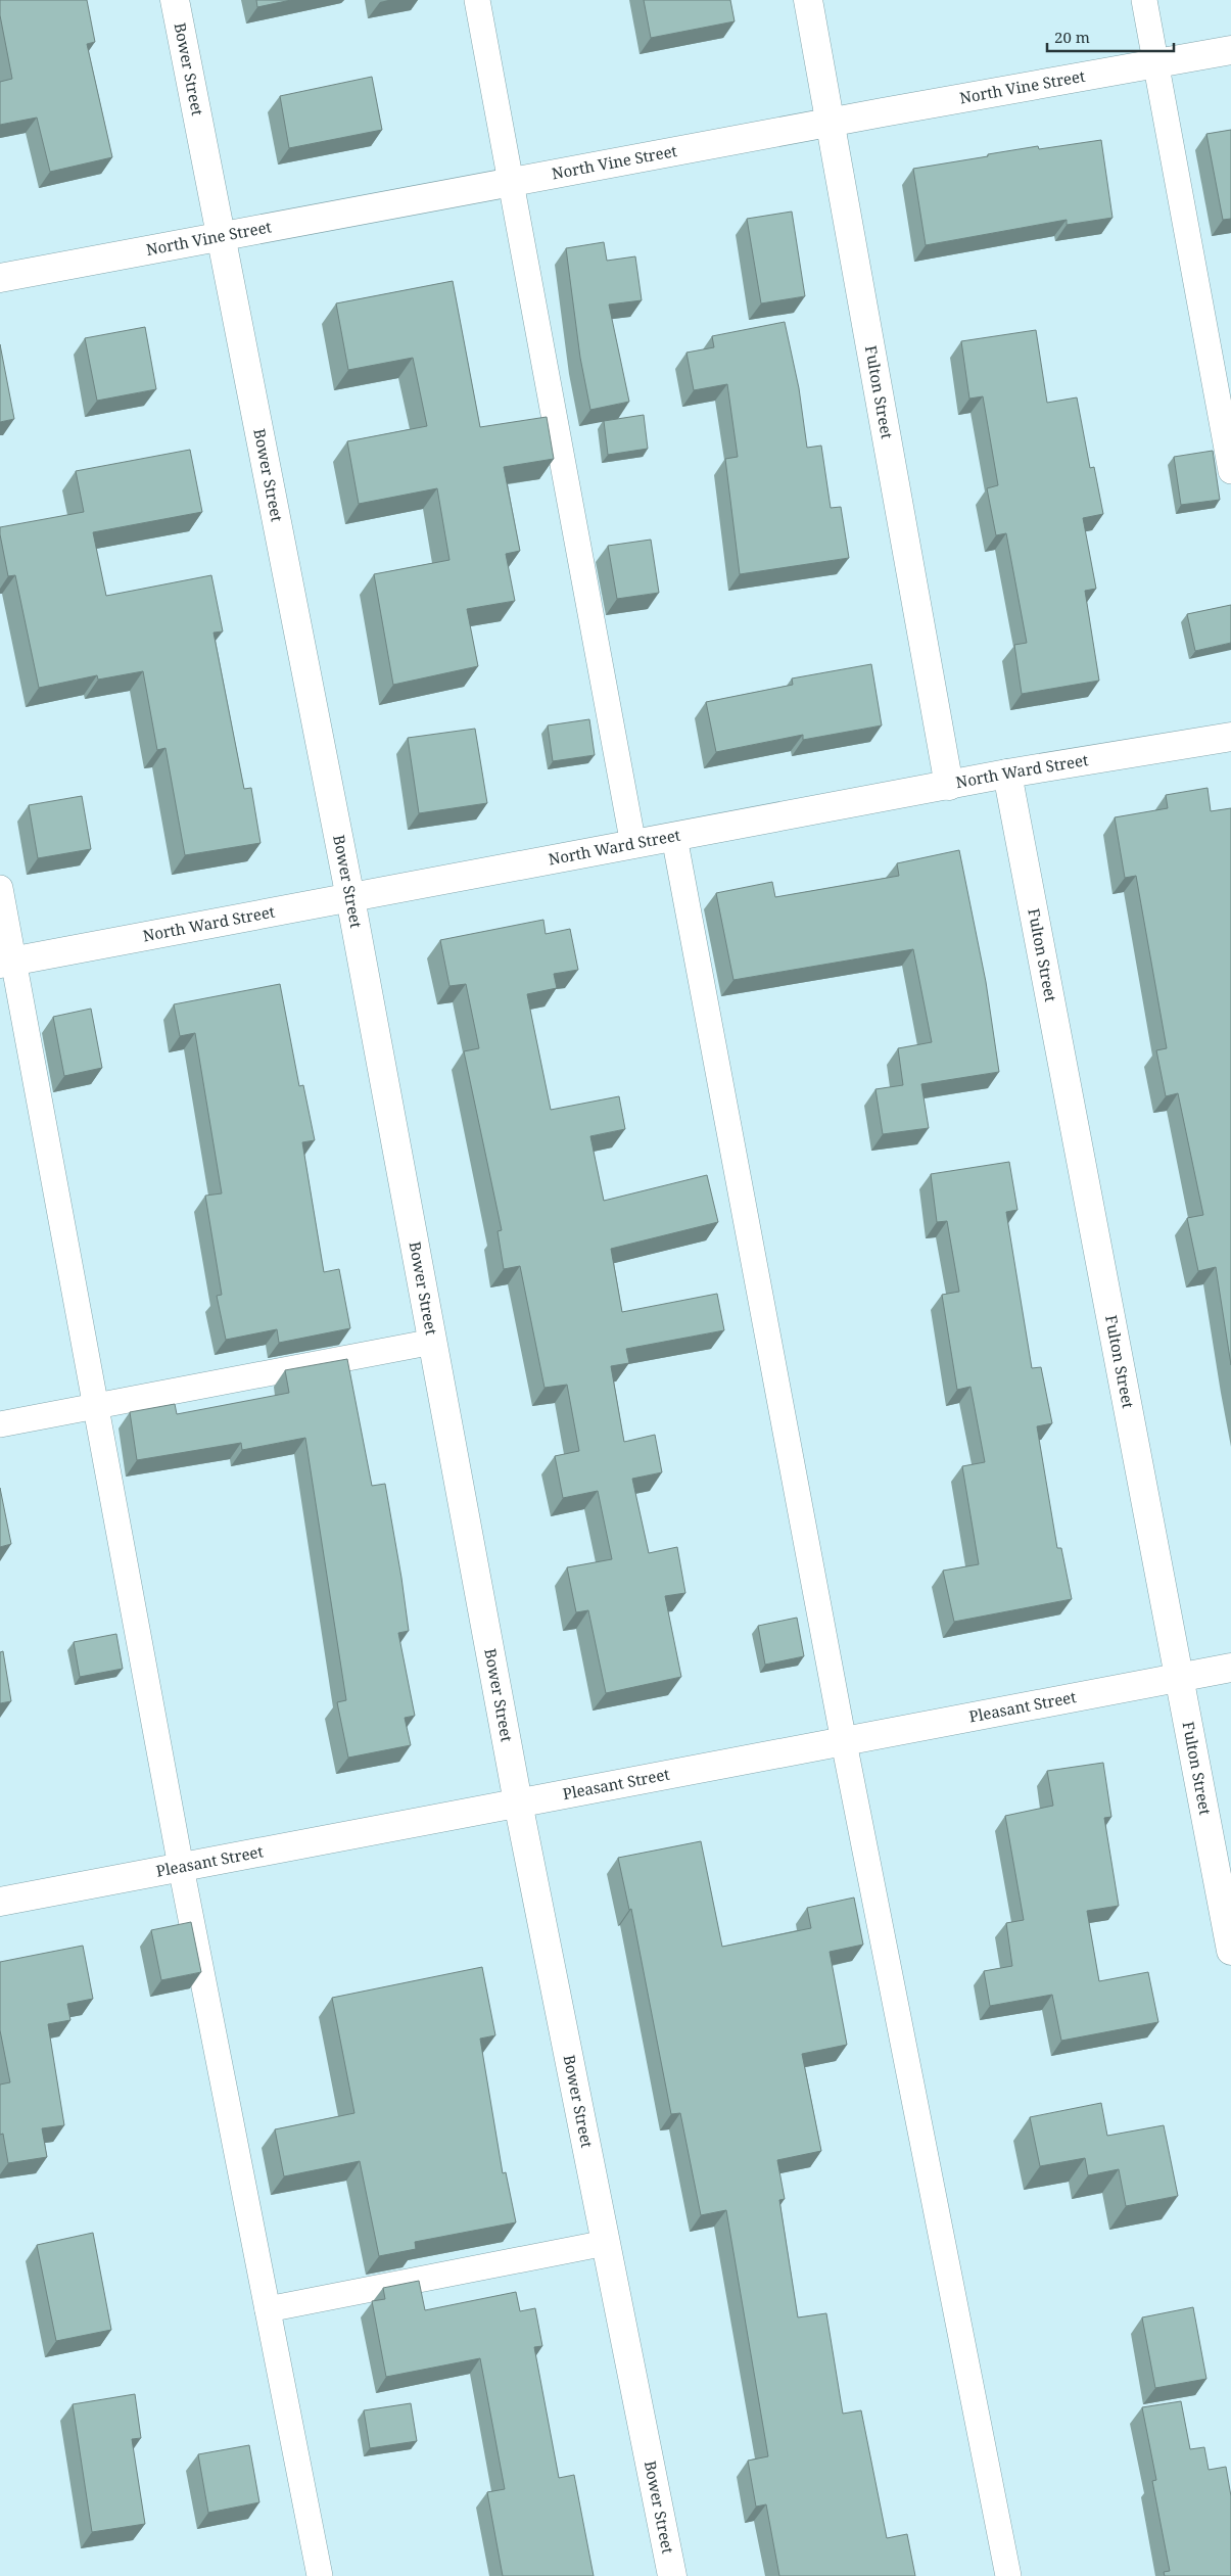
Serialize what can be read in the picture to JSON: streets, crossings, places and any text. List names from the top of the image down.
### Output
{
  "streets": {
    "street": [
      "Bower Street",
      "North Vine Street",
      "Fulton Street",
      "North Ward Street",
      "Pleasant Street"
    ]
  },
  "crossings": [
    ["Bower Street", "North Vine Street"],
    ["Bower Street", "North Ward Street"],
    ["Bower Street", "Pleasant Street"],
    ["North Vine Street", "Fulton Street"],
    ["Fulton Street", "North Ward Street"],
    ["Fulton Street", "Pleasant Street"]
  ],
  "scale_bar": "20 m"
}
